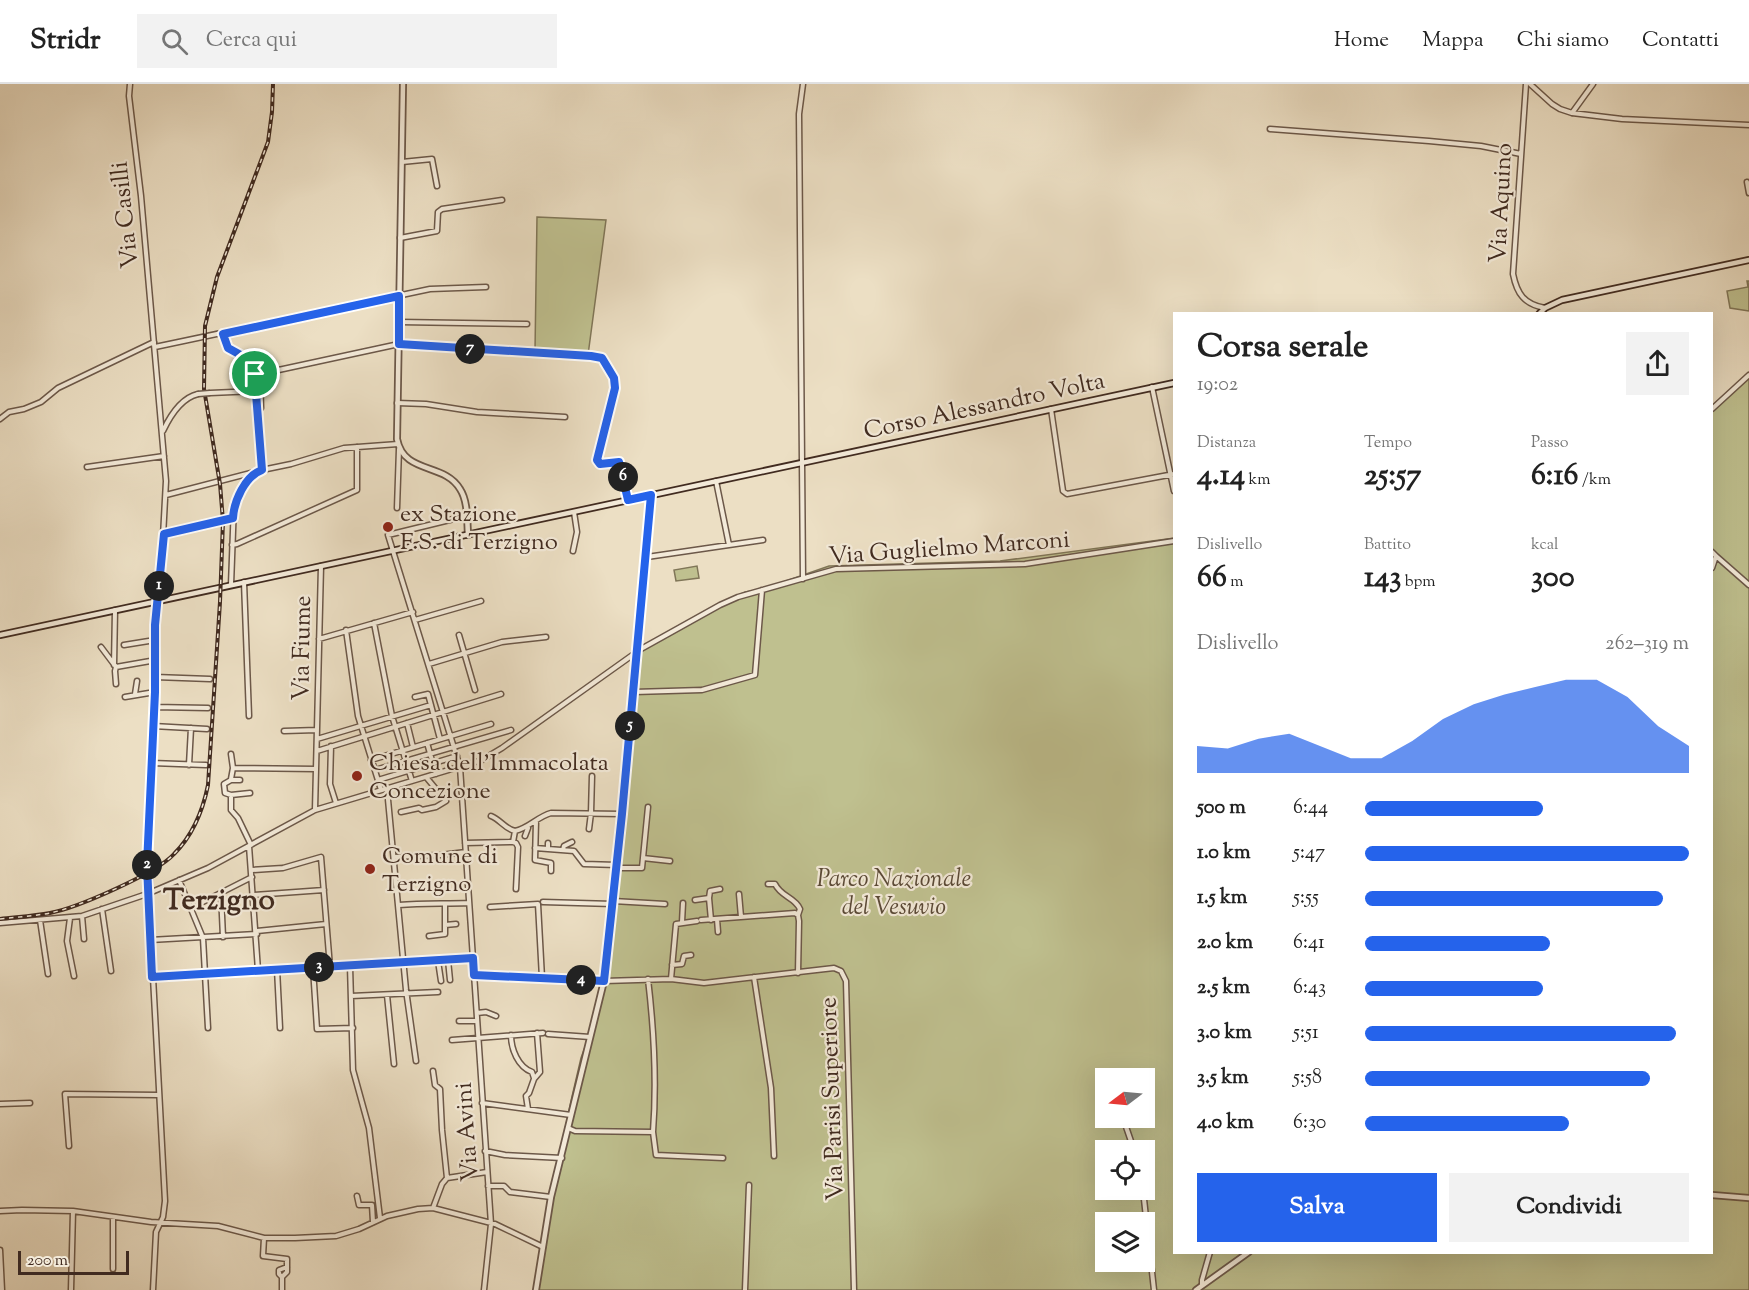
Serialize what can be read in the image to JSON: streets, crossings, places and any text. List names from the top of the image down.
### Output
{
  "streets": {
    "main road": ["Corso Alessandro Volta"],
    "street": [
      "Via Aquino",
      "Via Casilli",
      "Via Guglielmo Marconi",
      "Via Fiume",
      "Via Parisi Superiore",
      "Via Avini"
    ]
  },
  "crossings": [
    ["Via Casilli", "Corso Alessandro Volta"],
    ["Via Casilli", "Via Guglielmo Marconi"],
    ["Corso Alessandro Volta", "Via Fiume"],
    ["Corso Alessandro Volta", "Via Avini"],
    ["Via Guglielmo Marconi", "Via Fiume"],
    ["Via Guglielmo Marconi", "Via Avini"],
    ["Via Parisi Superiore", "Via Avini"]
  ],
  "districts": ["Terzigno"],
  "parks": ["Parco Nazionale del Vesuvio"],
  "places": ["ex Stazione F.S. di Terzigno", "Chiesa dell'Immacolata Concezione", "Comune di Terzigno"],
  "scale_bar": "200 m",
  "north": "left",
  "page": {
    "header": "Stridr",
    "search": "Cerca qui",
    "nav": [
      "Home",
      "Mappa",
      "Chi siamo",
      "Contatti"
    ],
    "heading": ["Corsa serale", "19:02"],
    "pins": [
      "7",
      "6",
      "1",
      "5",
      "2",
      "3",
      "4"
    ],
    "stats": [
      ["Distanza", "4.14 km"],
      ["Tempo", "25:57"],
      ["Passo", "6:16 /km"],
      ["Dislivello", "66 m"],
      ["Battito", "143 bpm"],
      ["kcal", "300"]
    ],
    "chart": ["Dislivello", "262–319 m"],
    "list": [
      {
        "name": "500 m",
        "note": "6:44"
      },
      {
        "name": "1.0 km",
        "note": "5:47"
      },
      {
        "name": "1.5 km",
        "note": "5:55"
      },
      {
        "name": "2.0 km",
        "note": "6:41"
      },
      {
        "name": "2.5 km",
        "note": "6:43"
      },
      {
        "name": "3.0 km",
        "note": "5:51"
      },
      {
        "name": "3.5 km",
        "note": "5:58"
      },
      {
        "name": "4.0 km",
        "note": "6:30"
      }
    ],
    "buttons": ["Salva", "Condividi"],
    "scale": "200 m"
  }
}
